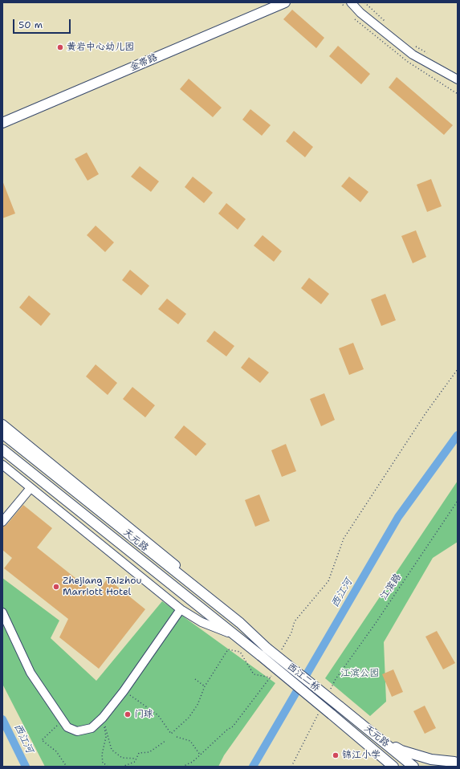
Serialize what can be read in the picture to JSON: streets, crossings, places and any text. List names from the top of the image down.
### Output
{
  "streets": {
    "main road": ["金带路", "天元路", "西江二桥"],
    "path": ["江滨路"]
  },
  "crossings": [
    ["天元路", "西江二桥"]
  ],
  "water": ["西江河"],
  "parks": ["江滨公园"],
  "places": [
    "黄岩中心幼儿园",
    "Zhejiang Taizhou Marriott Hotel",
    "门球",
    "锦江小学"
  ],
  "scale_bar": "50 m"
}
